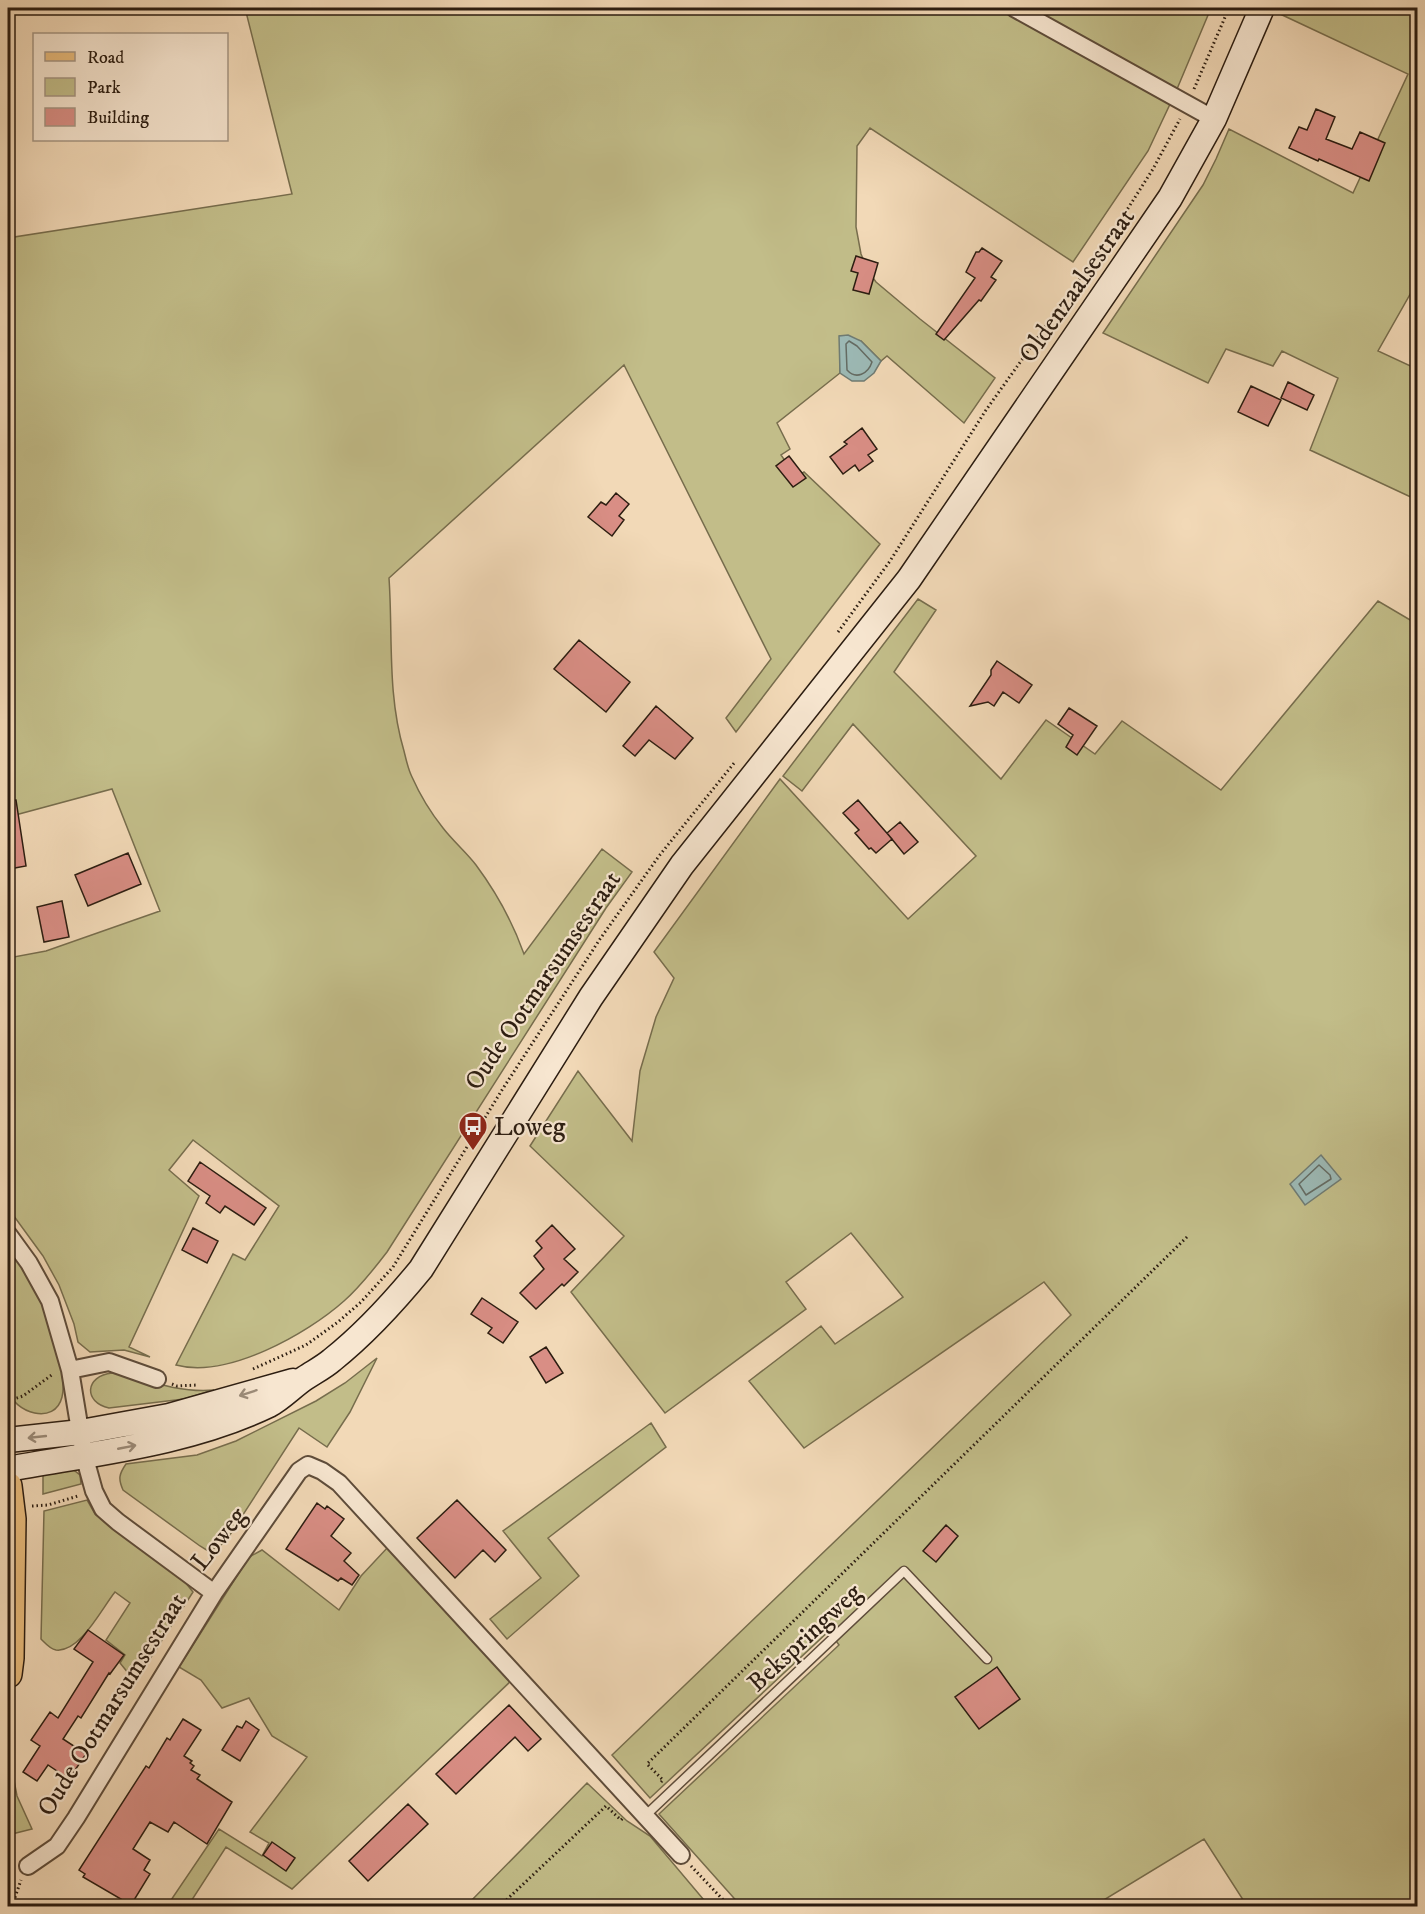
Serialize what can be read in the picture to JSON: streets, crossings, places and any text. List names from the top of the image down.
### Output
{
  "streets": {
    "main road": ["Oldenzaalsestraat", "Oude Ootmarsumsestraat"],
    "street": ["Loweg"],
    "lane": ["Bekspringweg"]
  },
  "crossings": [
    ["Oldenzaalsestraat", "Oude Ootmarsumsestraat"],
    ["Oude Ootmarsumsestraat", "Loweg"],
    ["Loweg", "Bekspringweg"]
  ],
  "places": {
    "bus stop": ["Loweg"]
  },
  "legend": ["Road", "Park", "Building"]
}
